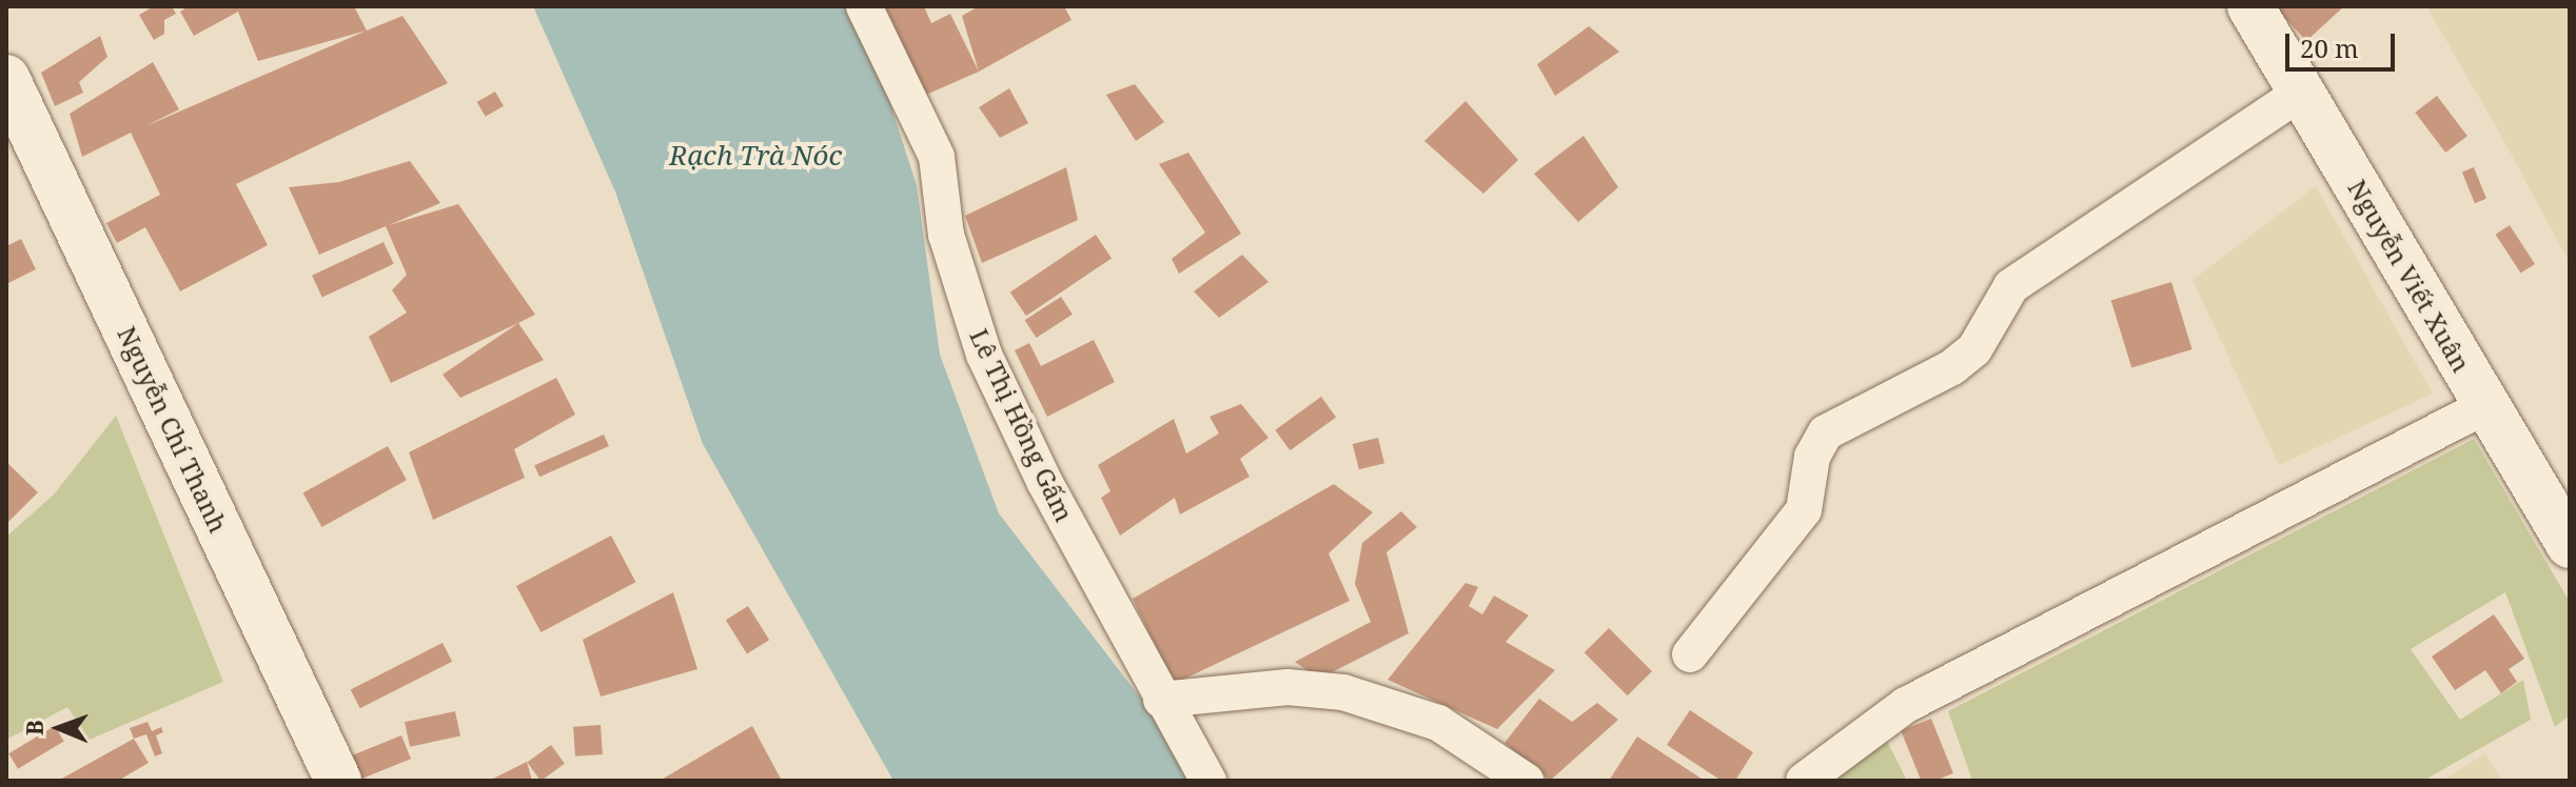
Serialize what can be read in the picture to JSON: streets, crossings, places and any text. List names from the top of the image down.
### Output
{
  "streets": {
    "main road": ["Nguyễn Viết Xuân", "Nguyễn Chí Thanh"],
    "street": ["Lê Thị Hồng Gấm"]
  },
  "water": ["Rạch Trà Nóc"],
  "scale_bar": "20 m",
  "north": "left"
}
